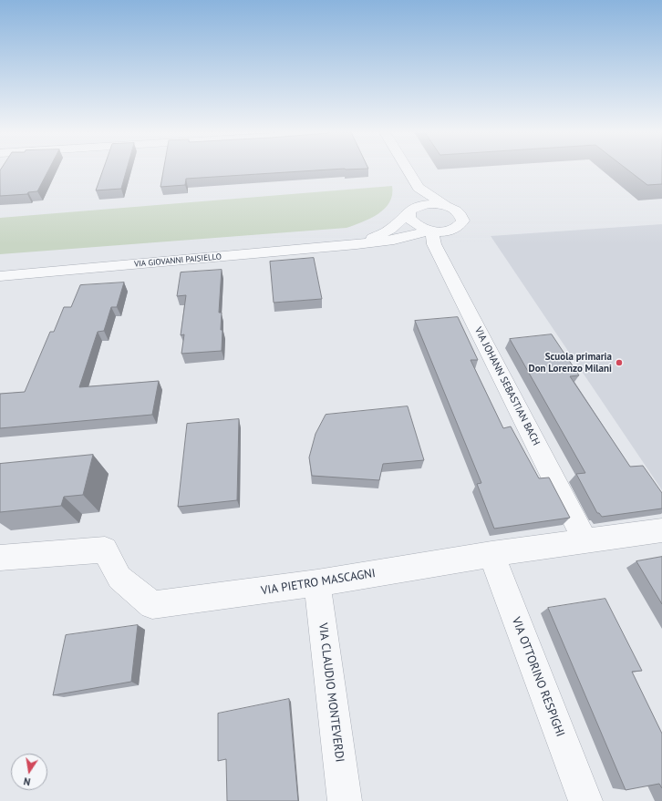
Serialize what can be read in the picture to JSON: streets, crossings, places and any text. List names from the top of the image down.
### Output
{
  "streets": {
    "street": [
      "VIA GIOVANNI PAISIELLO",
      "VIA JOHANN SEBASTIAN BACH",
      "VIA PIETRO MASCAGNI",
      "VIA OTTORINO RESPIGHI",
      "VIA CLAUDIO MONTEVERDI"
    ]
  },
  "crossings": [
    ["VIA GIOVANNI PAISIELLO", "VIA JOHANN SEBASTIAN BACH"],
    ["VIA JOHANN SEBASTIAN BACH", "VIA PIETRO MASCAGNI"],
    ["VIA PIETRO MASCAGNI", "VIA OTTORINO RESPIGHI"],
    ["VIA PIETRO MASCAGNI", "VIA CLAUDIO MONTEVERDI"]
  ],
  "places": ["Scuola primaria Don Lorenzo Milani"],
  "north": "bottom"
}
